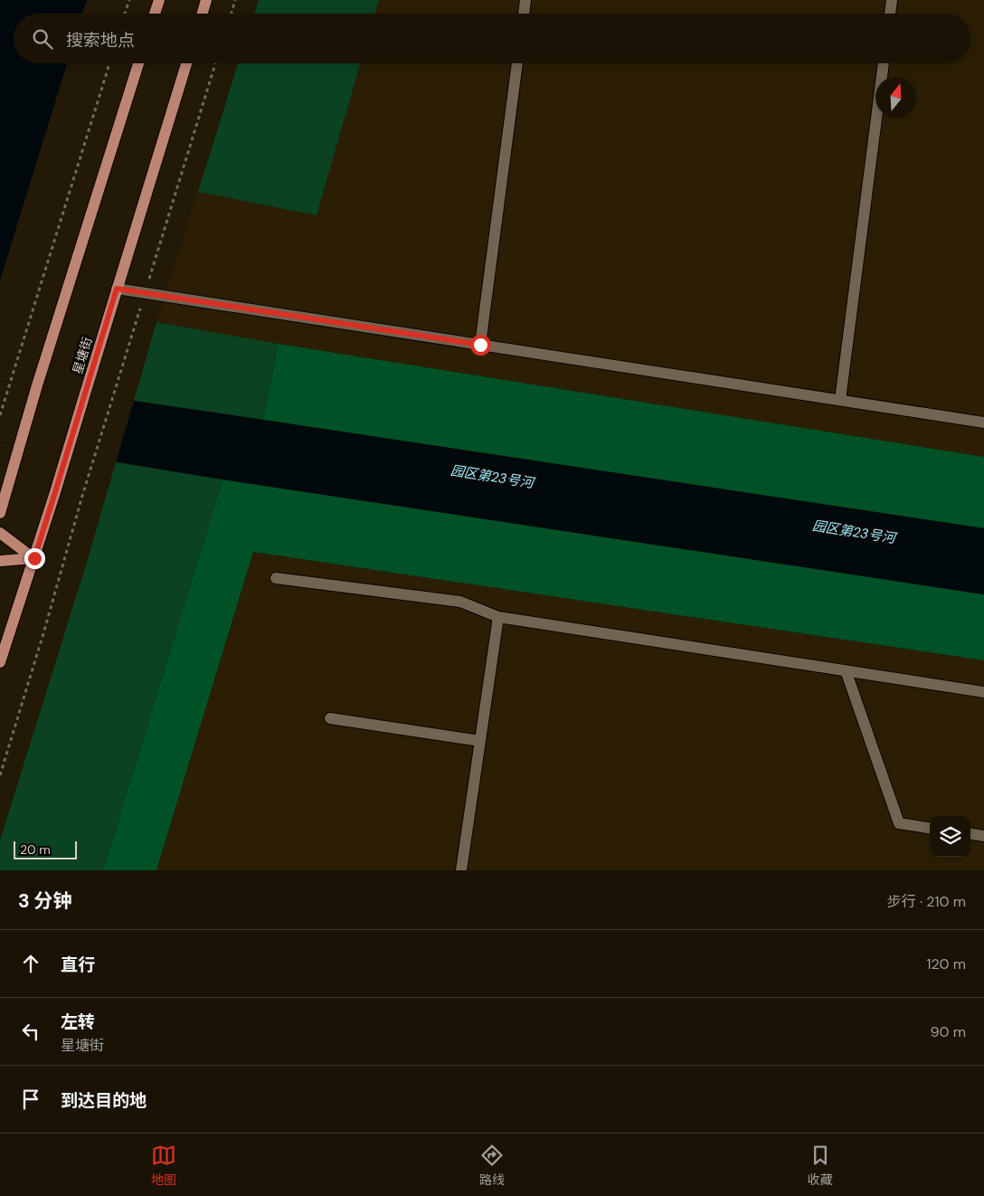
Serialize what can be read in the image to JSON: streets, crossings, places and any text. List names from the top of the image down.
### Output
{
  "streets": {
    "main road": ["星塘街"]
  },
  "water": ["园区第23号河"],
  "scale_bar": "20 m",
  "north": "top",
  "page": {
    "search": "搜索地点",
    "scale": "20 m",
    "heading": ["3 分钟", "步行 · 210 m"],
    "list": [
      ["直行", "120 m"],
      ["左转", "星塘街", "90 m"],
      "到达目的地"
    ],
    "nav": ["地图", "路线", "收藏"]
  }
}
